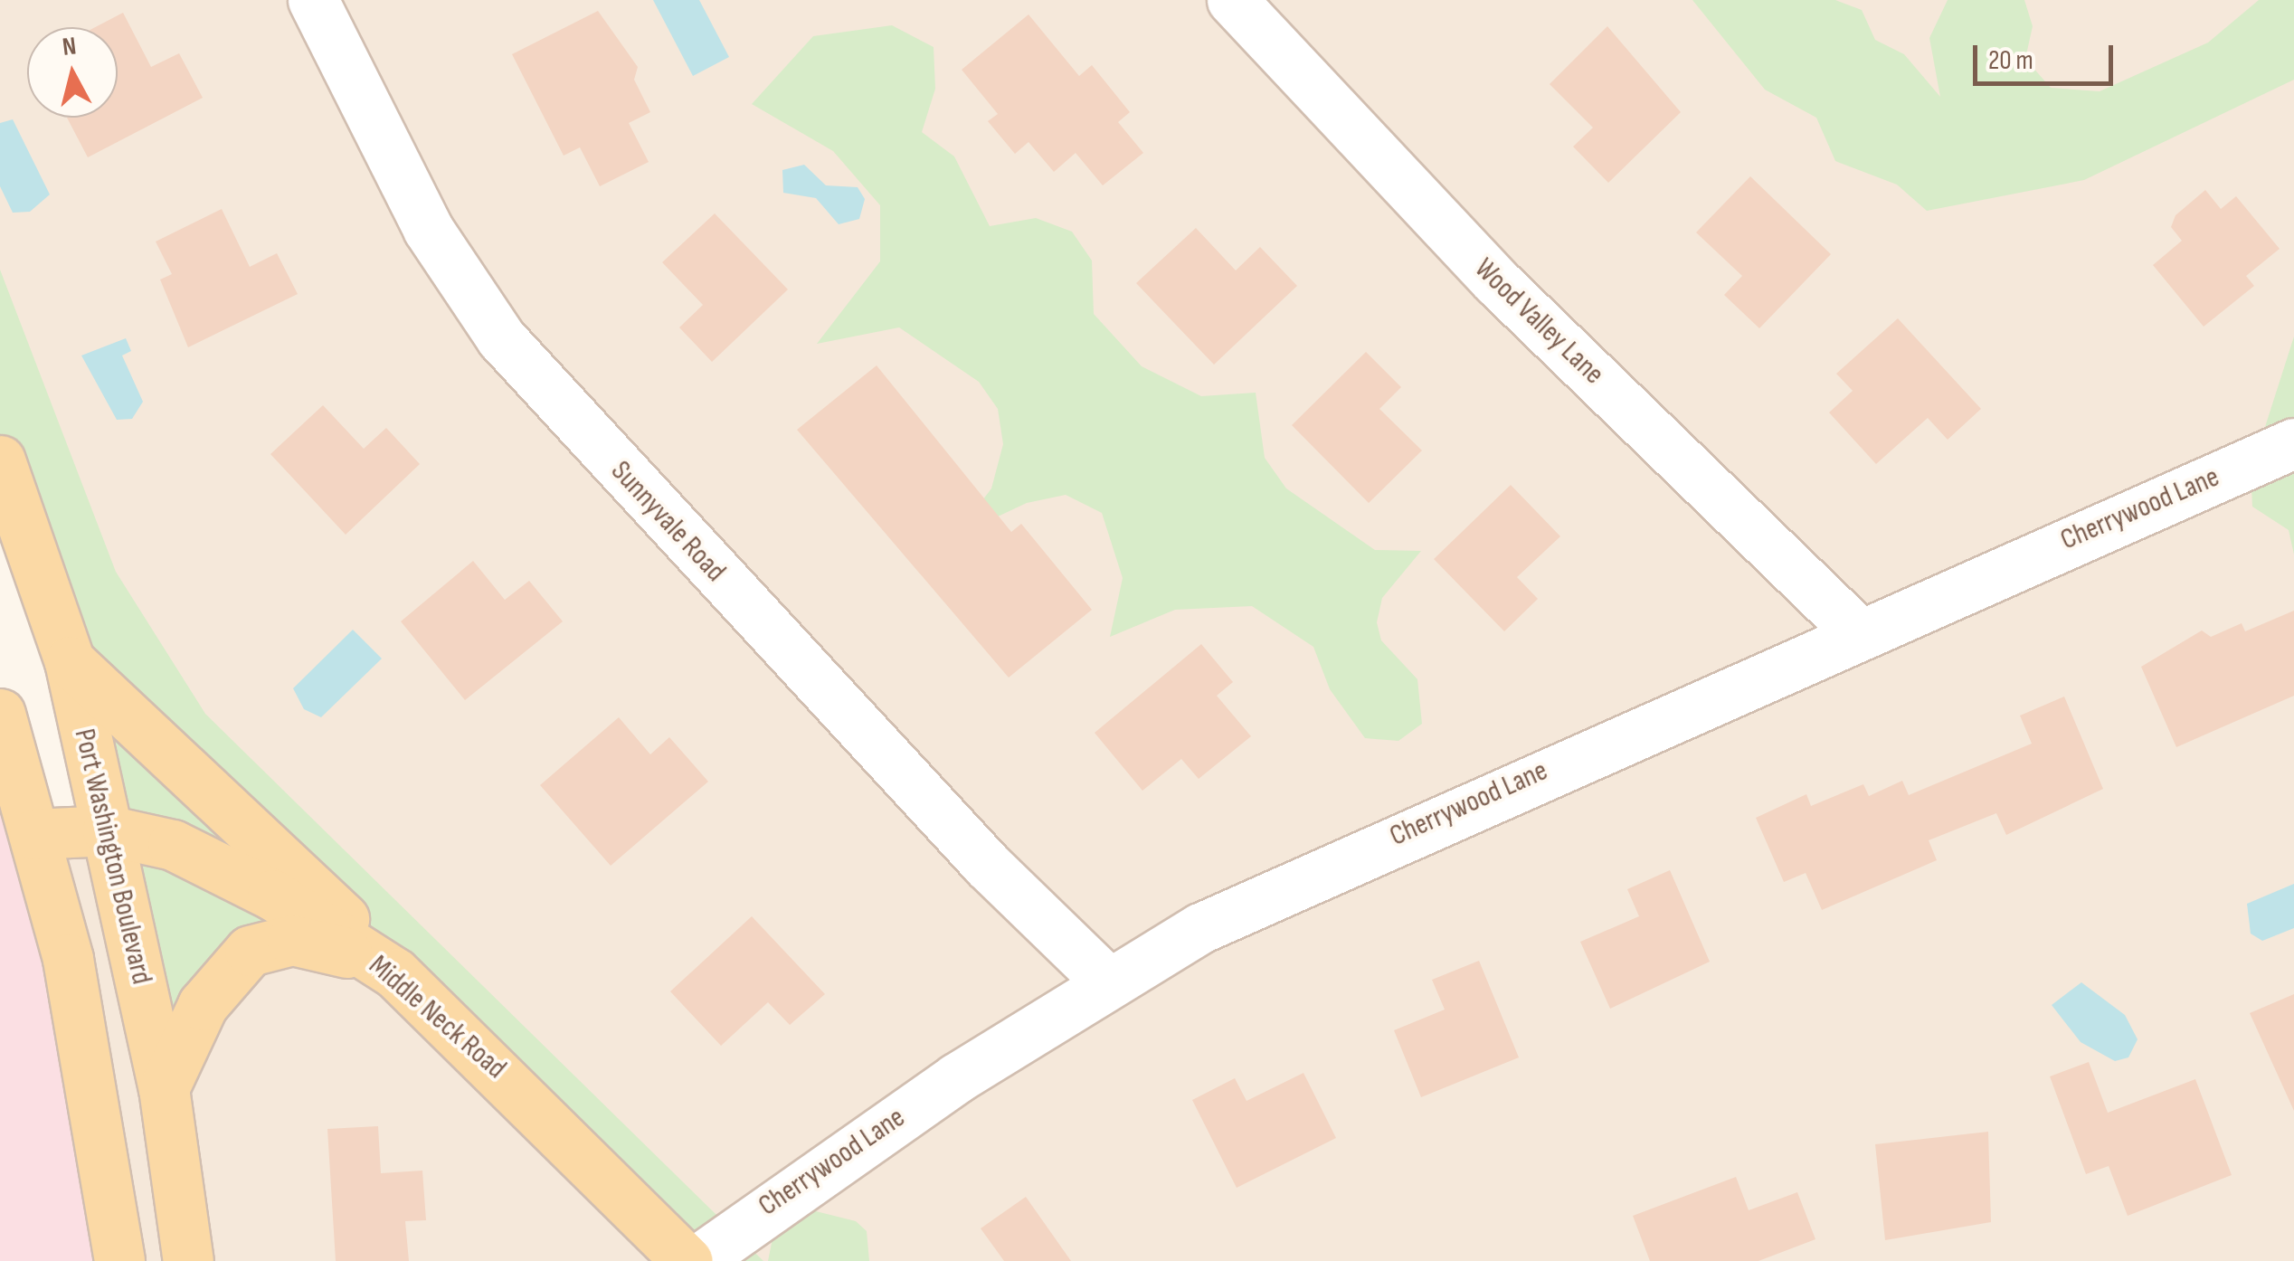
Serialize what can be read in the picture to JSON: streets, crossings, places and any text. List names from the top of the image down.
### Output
{
  "streets": {
    "main road": ["Port Washington Boulevard", "Middle Neck Road"],
    "street": ["Wood Valley Lane", "Cherrywood Lane", "Sunnyvale Road"]
  },
  "crossings": [
    ["Wood Valley Lane", "Cherrywood Lane"],
    ["Cherrywood Lane", "Sunnyvale Road"],
    ["Port Washington Boulevard", "Middle Neck Road"]
  ],
  "scale_bar": "20 m",
  "north": "top"
}
